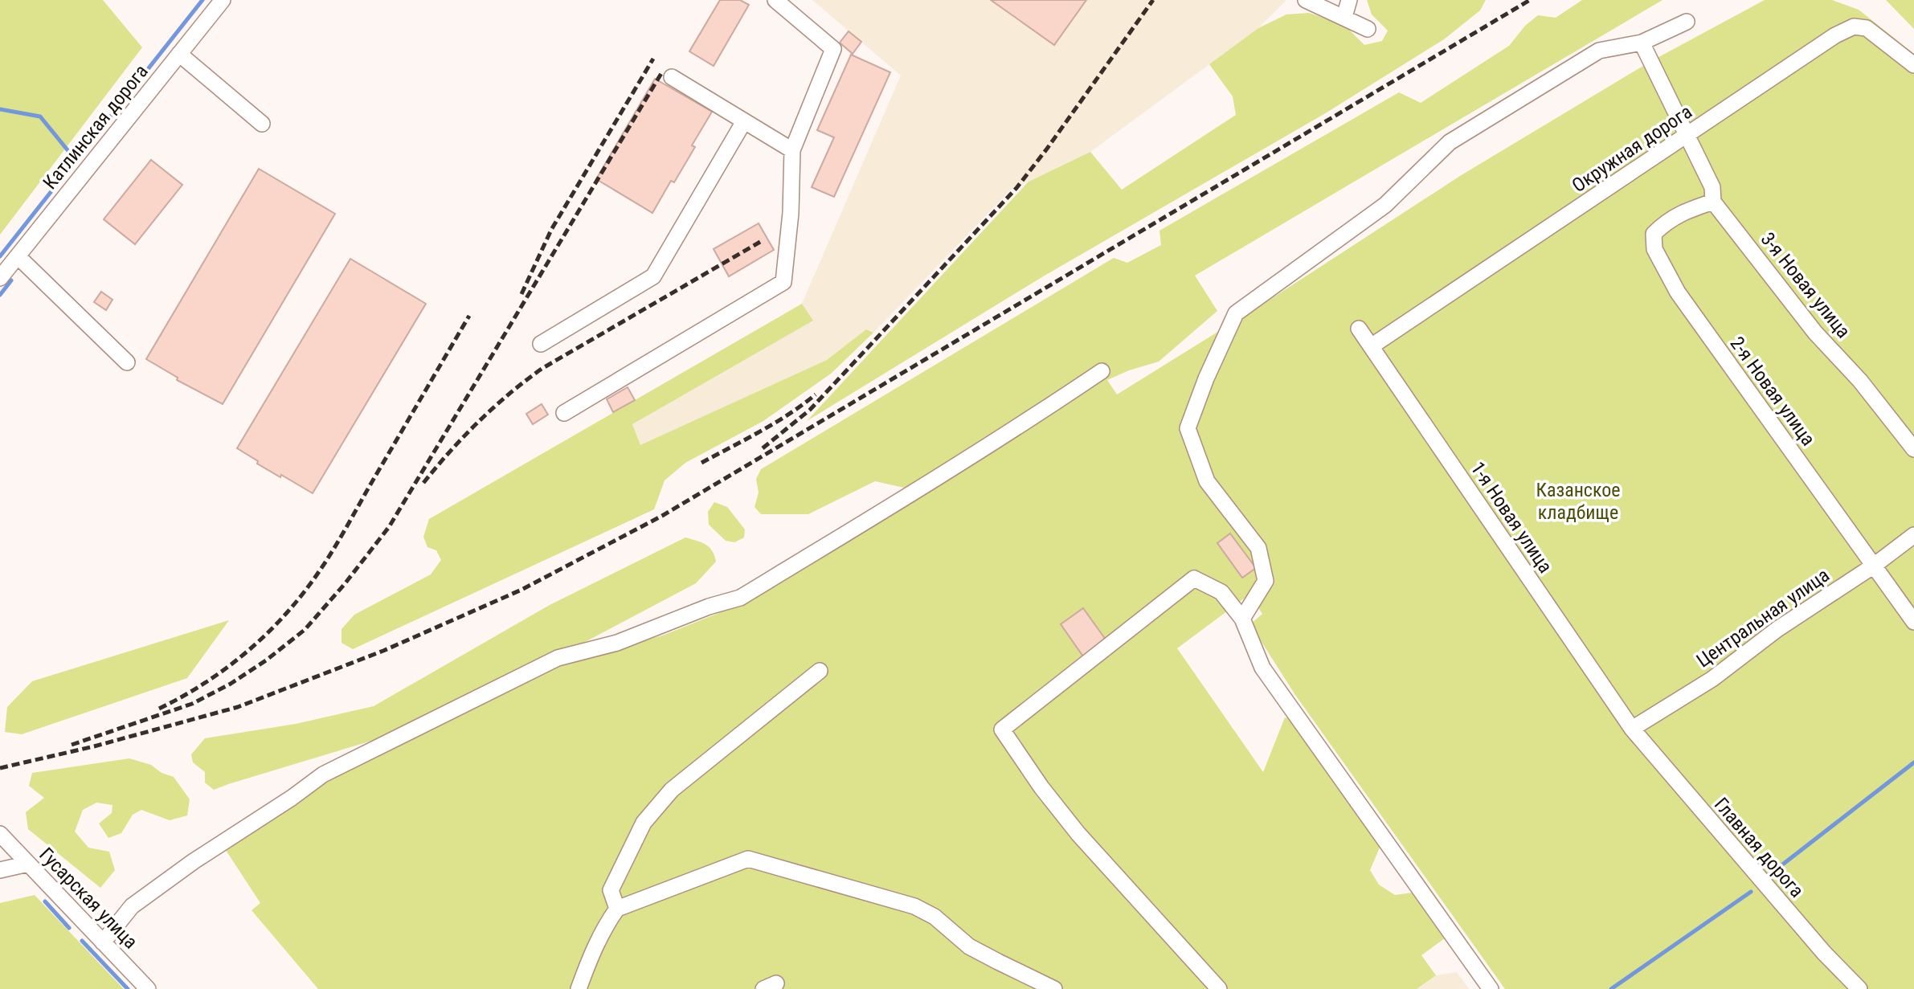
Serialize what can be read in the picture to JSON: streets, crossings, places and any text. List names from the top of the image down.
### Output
{
  "streets": {
    "street": [
      "Катлинская дорога",
      "Окружная дорога",
      "3-я Новая улица",
      "2-я Новая улица",
      "1-я Новая улица",
      "Центральная улица",
      "Главная дорога",
      "Гусарская улица"
    ]
  },
  "crossings": [
    ["Окружная дорога", "3-я Новая улица"],
    ["Окружная дорога", "1-я Новая улица"],
    ["3-я Новая улица", "2-я Новая улица"],
    ["2-я Новая улица", "Центральная улица"],
    ["1-я Новая улица", "Центральная улица"],
    ["1-я Новая улица", "Главная дорога"],
    ["Центральная улица", "Главная дорога"]
  ],
  "parks": ["Казанское кладбище"]
}
